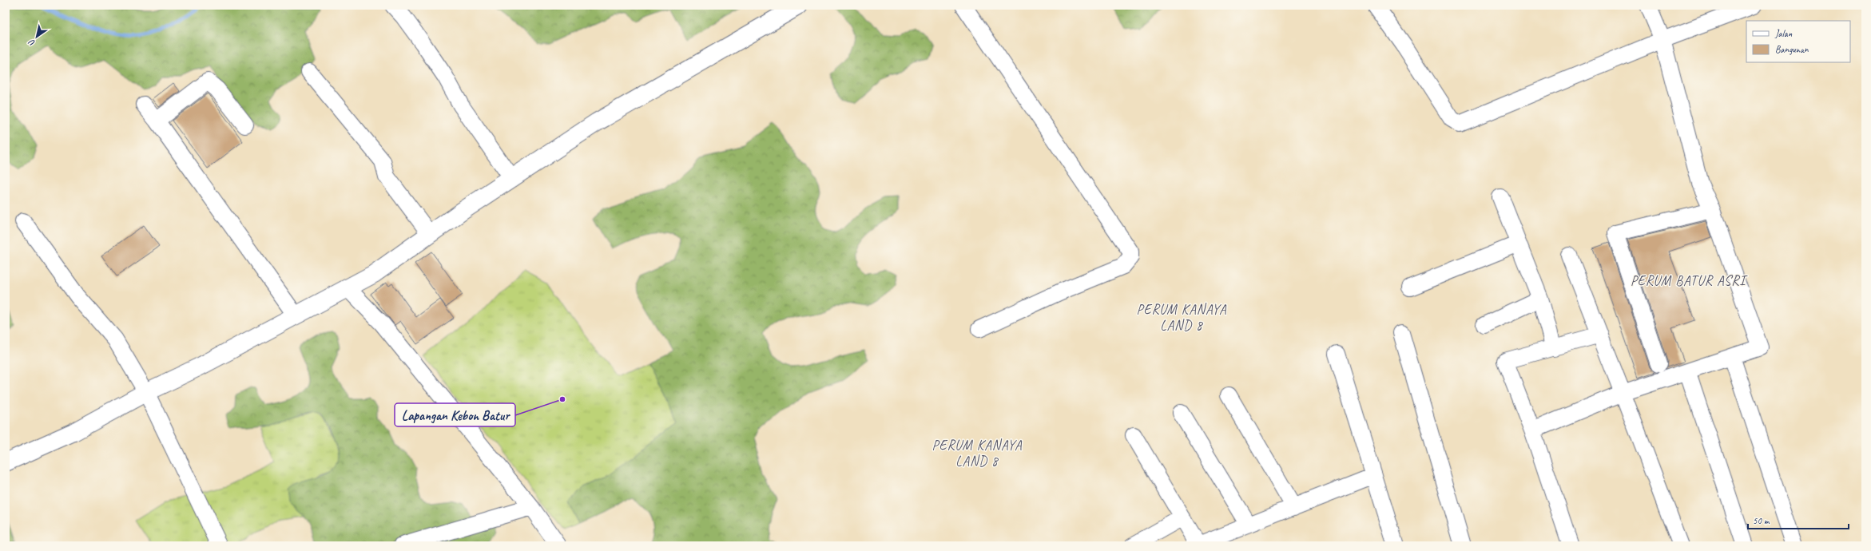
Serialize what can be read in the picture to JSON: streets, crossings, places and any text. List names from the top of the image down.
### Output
{
  "districts": ["PERUM BATUR ASRI", "PERUM KANAYA LAND 8", "PERUM KANAYA LAND 8"],
  "places": ["Lapangan Kebon Batur"],
  "legend": ["Jalan", "Bangunan"],
  "scale_bar": "50 m",
  "north": "bottom left"
}
